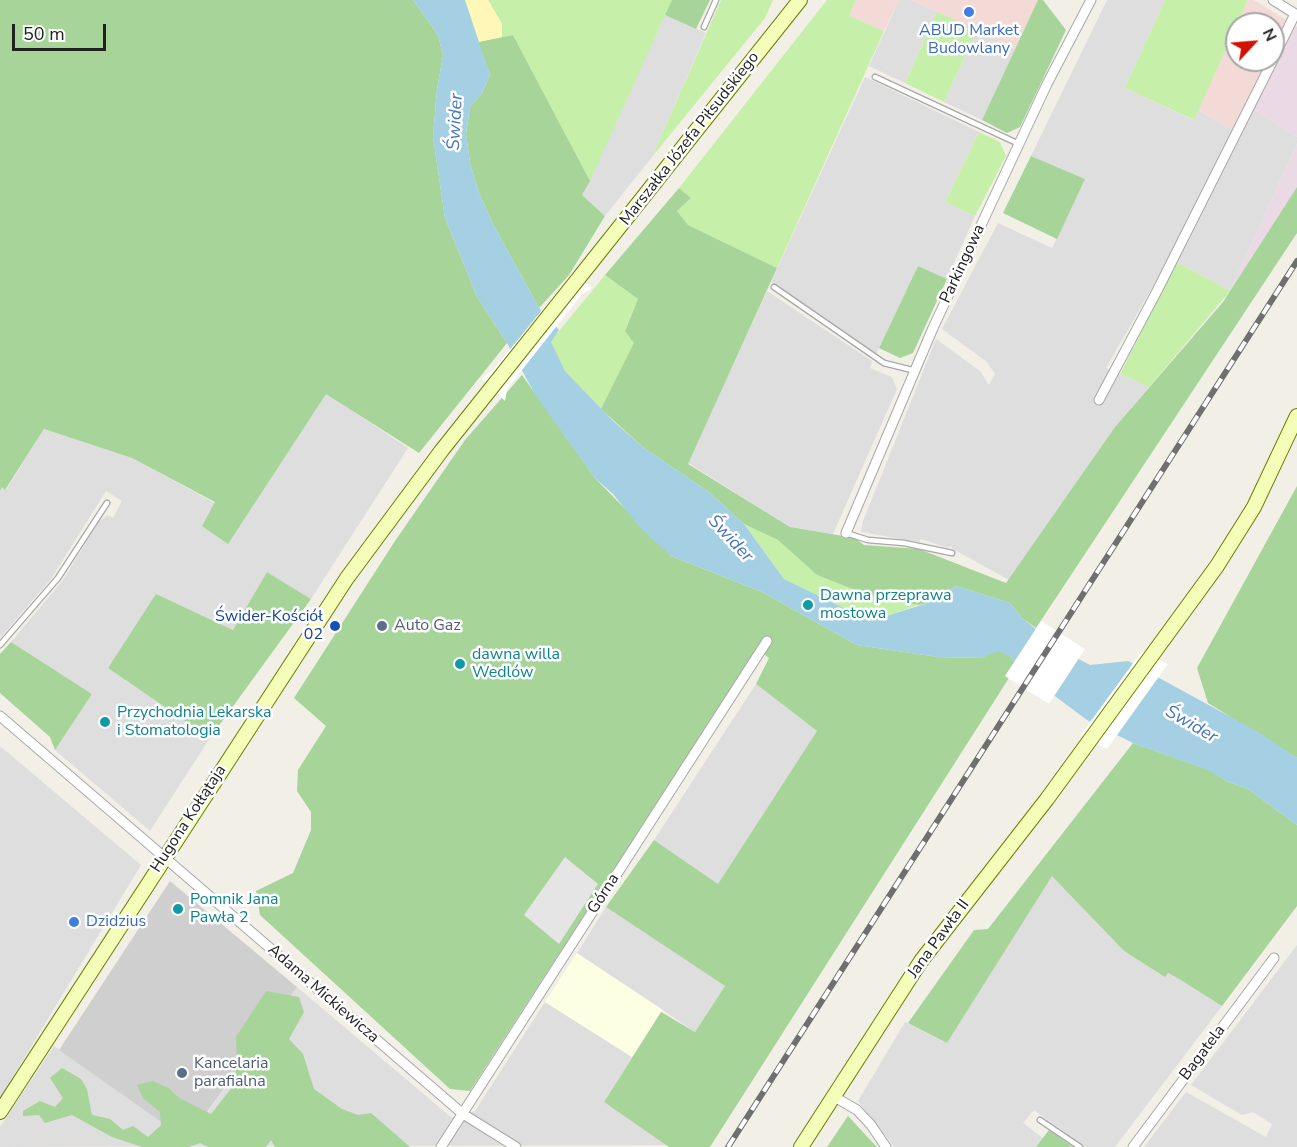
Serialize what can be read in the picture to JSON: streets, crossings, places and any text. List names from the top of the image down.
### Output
{
  "streets": {
    "main road": ["Marszałka Józefa Piłsudskiego", "Hugona Kołłątaja", "Jana Pawła II"],
    "street": [
      "Parkingowa",
      "Górna",
      "Adama Mickiewicza",
      "Bagatela"
    ]
  },
  "crossings": [
    ["Marszałka Józefa Piłsudskiego", "Hugona Kołłątaja"],
    ["Hugona Kołłątaja", "Adama Mickiewicza"],
    ["Górna", "Adama Mickiewicza"]
  ],
  "water": ["Świder"],
  "places": [
    "ABUD Market Budowlany",
    "Dawna przeprawa mostowa",
    "Świder-Kościół 02",
    "Auto Gaz",
    "dawna willa Wedlów",
    "Przychodnia Lekarska i Stomatologia",
    "Pomnik Jana Pawła 2",
    "Dzidzius",
    "Kancelaria parafialna"
  ],
  "scale_bar": "50 m",
  "north": "top right"
}
